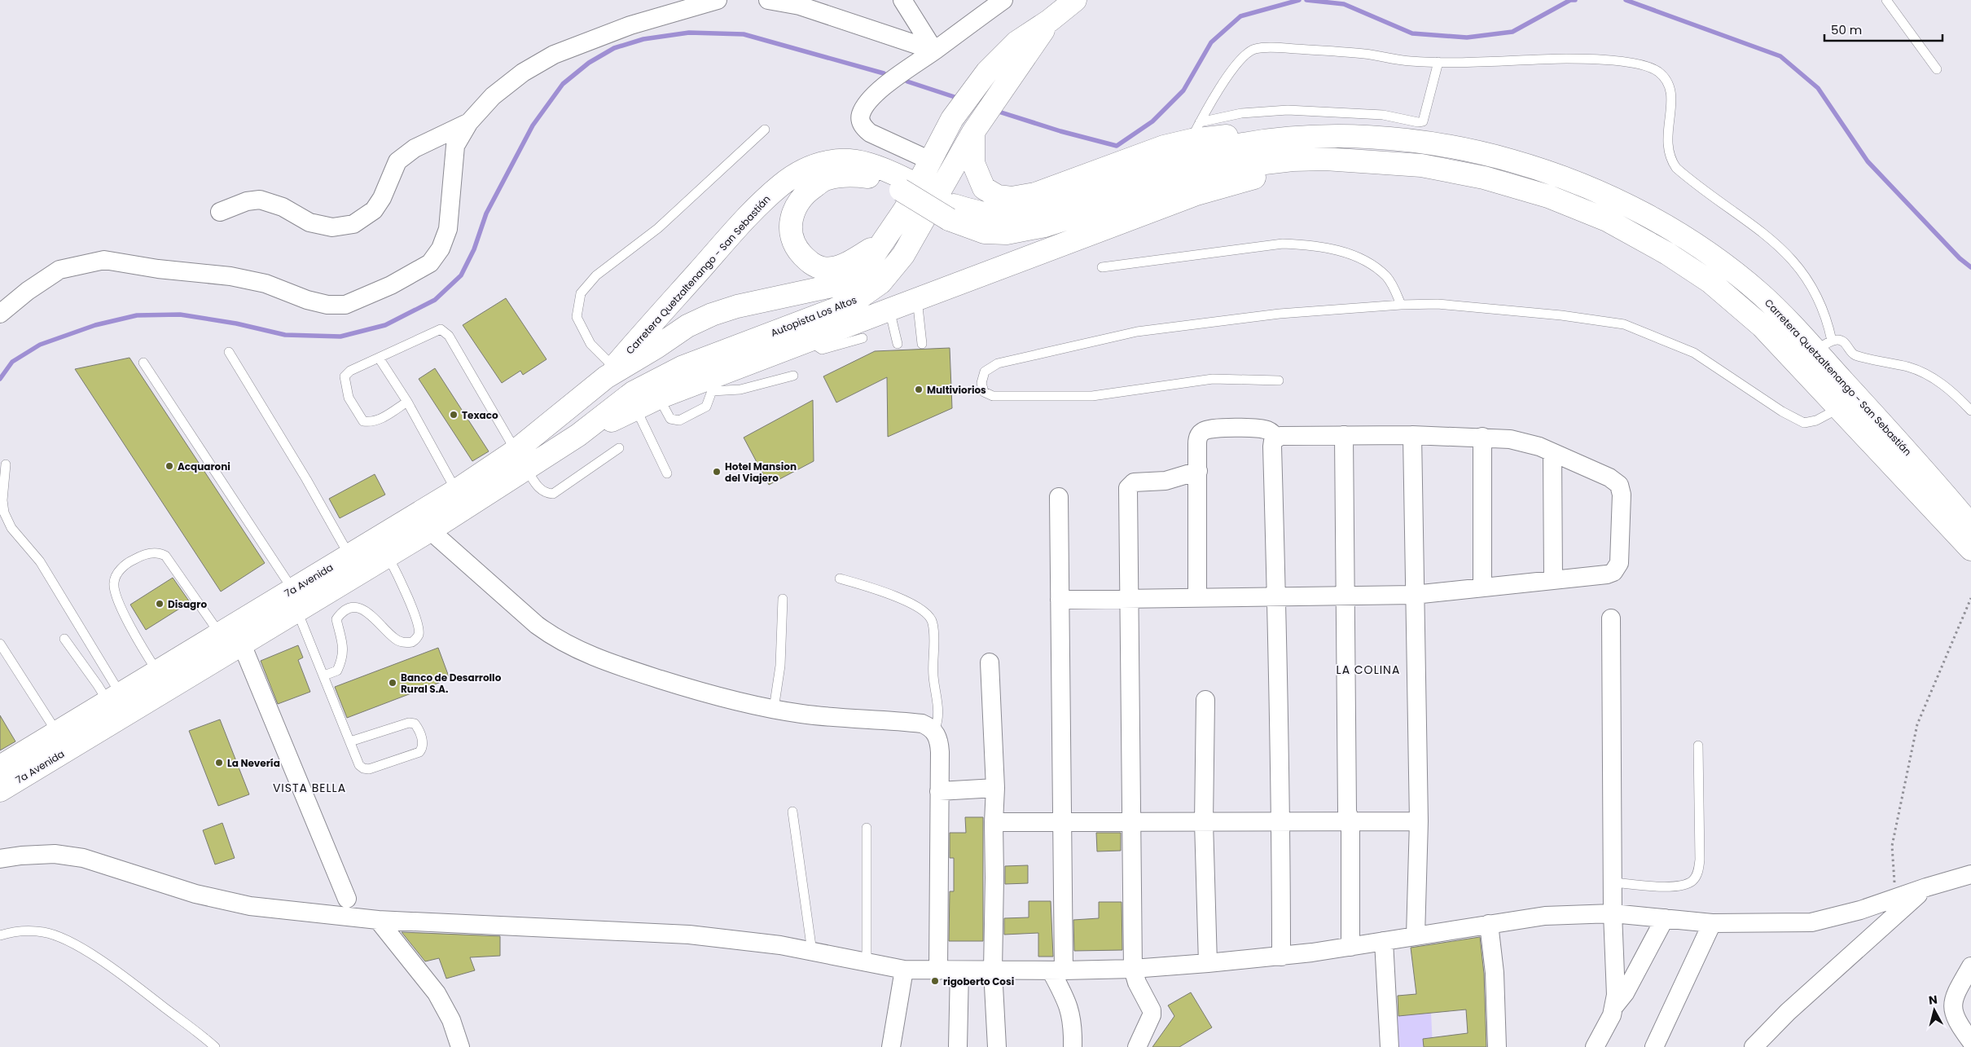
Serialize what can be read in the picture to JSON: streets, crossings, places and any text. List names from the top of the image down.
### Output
{
  "streets": {
    "main road": ["Carretera Quetzaltenango - San Sebastián", "Autopista Los Altos", "7a Avenida"]
  },
  "crossings": [
    ["Carretera Quetzaltenango - San Sebastián", "Autopista Los Altos"],
    ["Carretera Quetzaltenango - San Sebastián", "7a Avenida"],
    ["Autopista Los Altos", "7a Avenida"]
  ],
  "districts": ["LA COLINA", "VISTA BELLA"],
  "places": [
    "Multiviorios",
    "Texaco",
    "Acquaroni",
    "Hotel Mansion del Viajero",
    "Disagro",
    "Banco de Desarrollo Rural S.A.",
    "La Nevería",
    "rigoberto Cosi"
  ],
  "scale_bar": "50 m",
  "north": "top"
}
